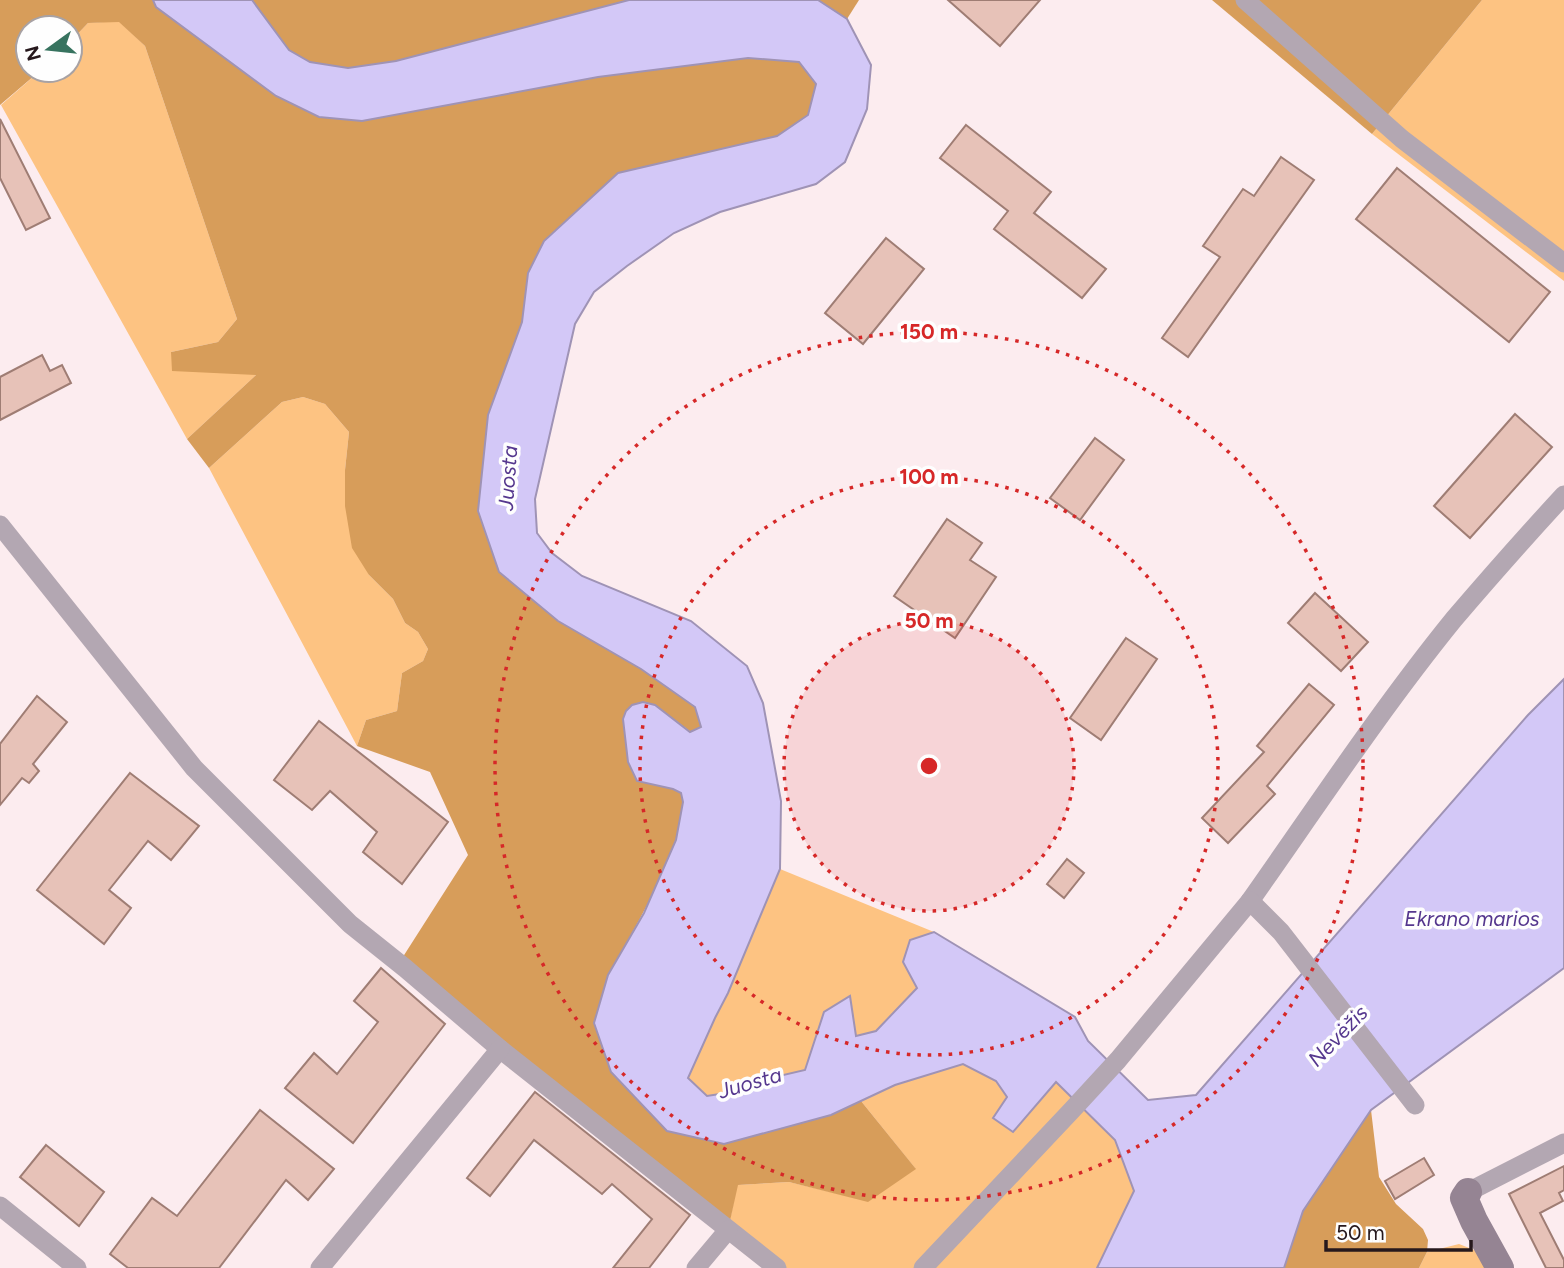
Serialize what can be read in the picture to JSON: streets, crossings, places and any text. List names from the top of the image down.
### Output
{
  "water": ["Juosta", "Ekrano marios", "Nevėžis"],
  "scale_bar": "50 m",
  "north": "left",
  "rings": ["150 m", "100 m", "50 m"]
}
